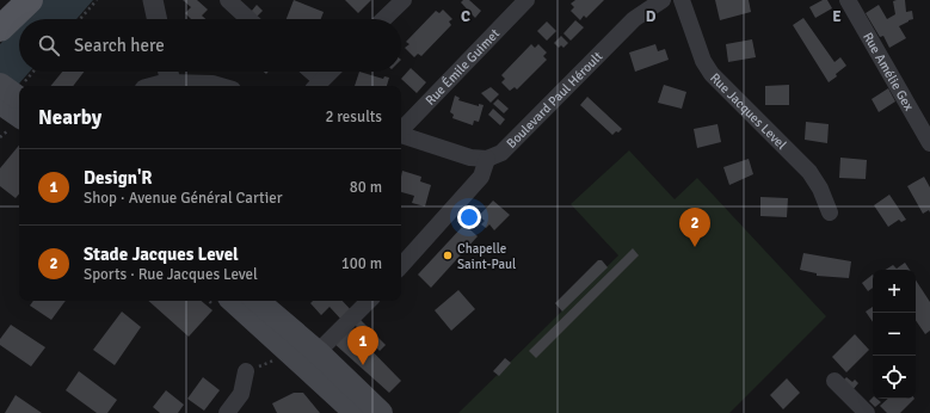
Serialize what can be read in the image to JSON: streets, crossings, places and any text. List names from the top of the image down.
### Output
{
  "streets": {
    "street": [
      "Rue Émile Guimet",
      "Rue Amélie Gex",
      "Boulevard Paul Héroult",
      "Rue Jacques Level"
    ]
  },
  "places": ["Chapelle Saint-Paul"],
  "page": {
    "search": "Search here",
    "heading": ["Nearby", "2 results"],
    "list": [
      {
        "mark": "1",
        "name": "Design'R",
        "note": "Shop · Avenue Général Cartier",
        "value": "80 m"
      },
      {
        "mark": "2",
        "name": "Stade Jacques Level",
        "note": "Sports · Rue Jacques Level",
        "value": "100 m"
      }
    ],
    "pins": ["2", "1"],
    "map_buttons": ["+", "−"]
  },
  "grid": {
    "columns": ["C", "D", "E"]
  }
}
